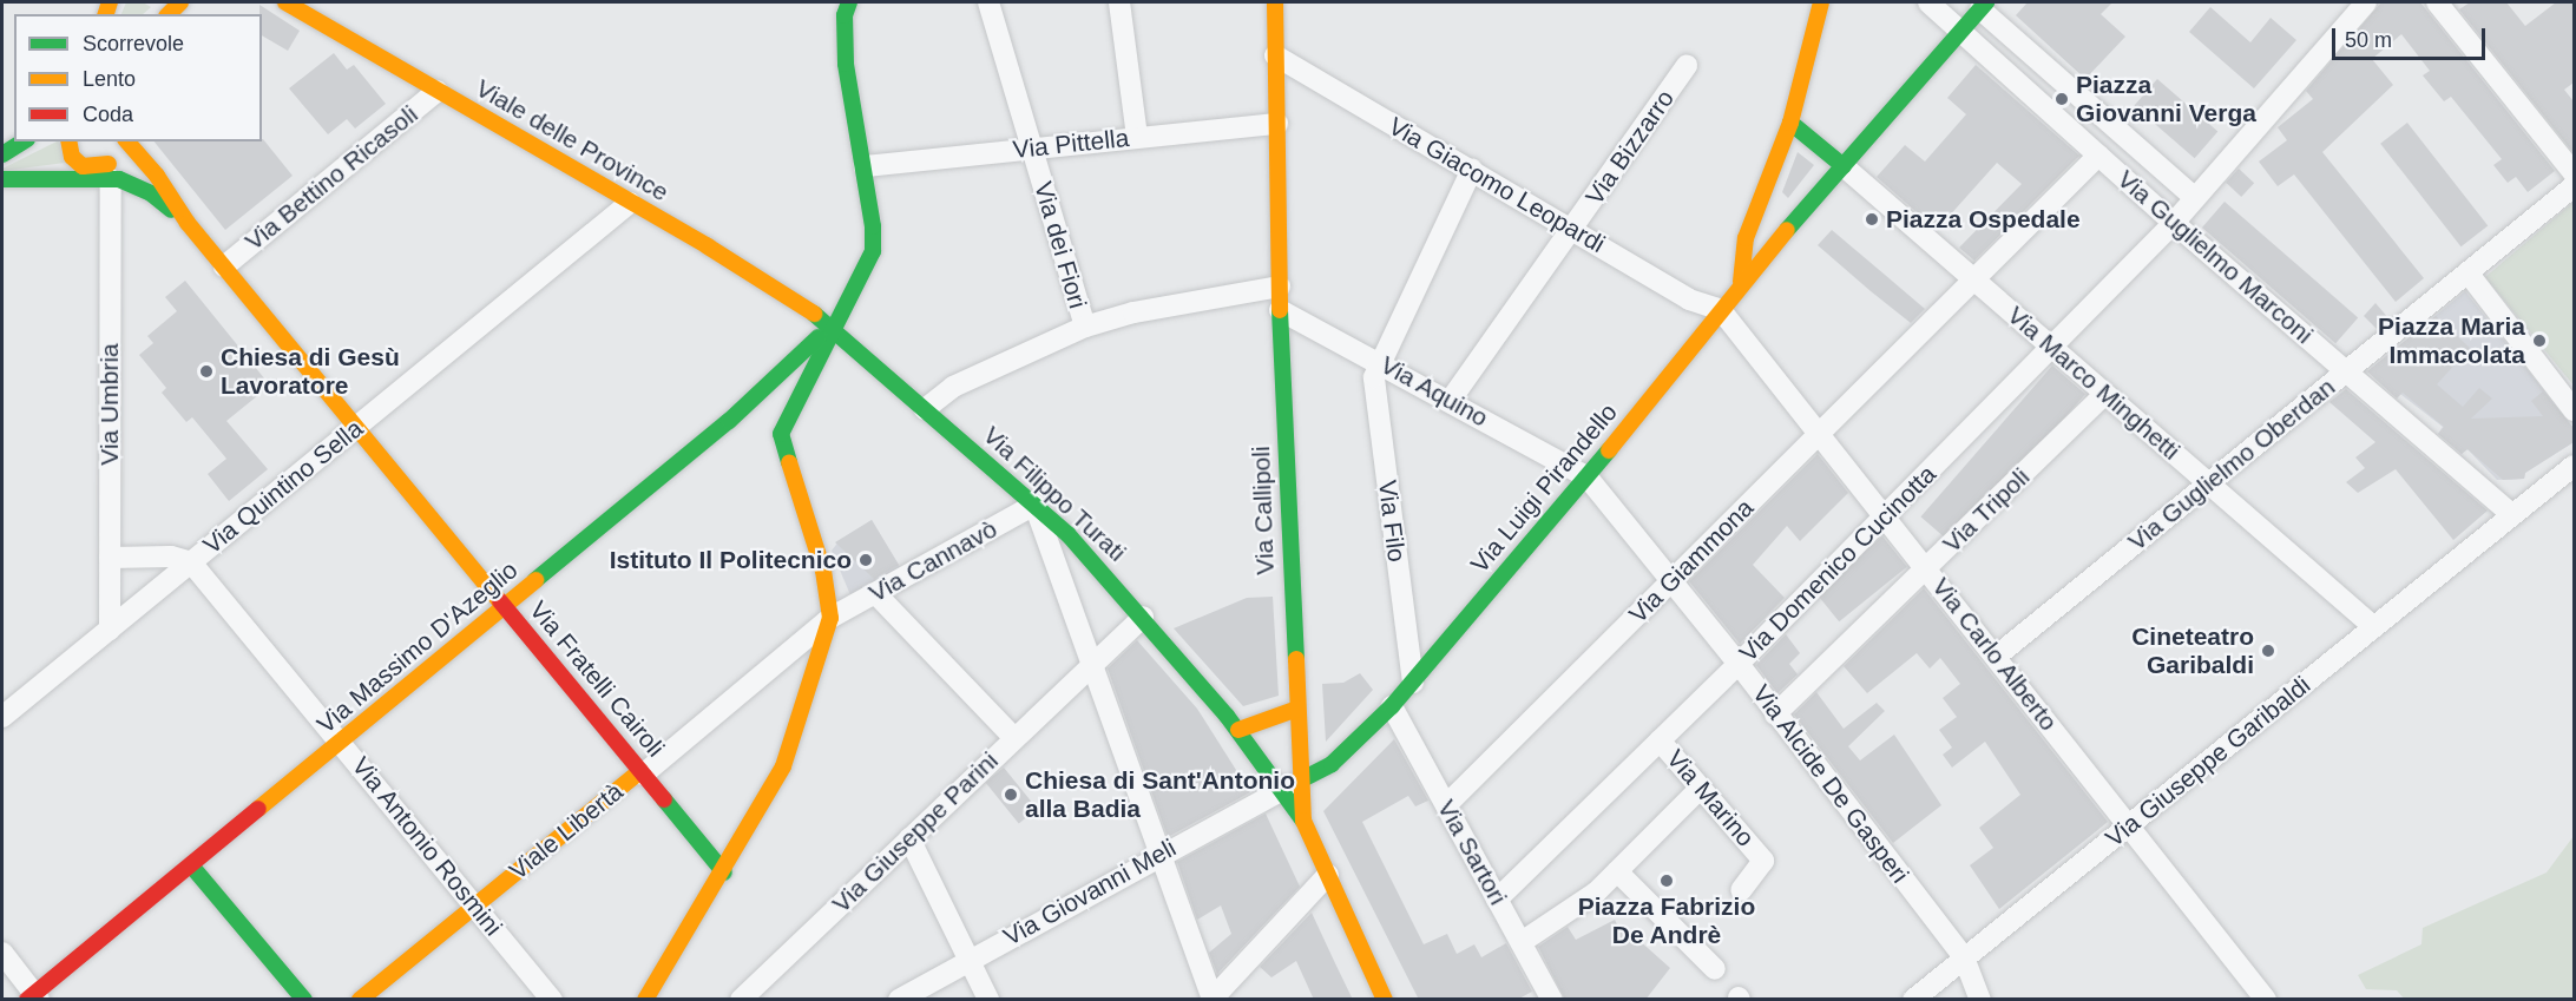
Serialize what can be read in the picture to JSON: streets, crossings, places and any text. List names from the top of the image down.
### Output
{
  "streets": {
    "street": [
      "Viale delle Province",
      "Via Pittella",
      "Via Bizzarro",
      "Via Bettino Ricasoli",
      "Via Giacomo Leopardi",
      "Via dei Fiori",
      "Via Guglielmo Marconi",
      "Via Marco Minghetti",
      "Via Aquino",
      "Via Umbria",
      "Via Guglielmo Oberdan",
      "Via Quintino Sella",
      "Via Luigi Pirandello",
      "Via Filippo Turati",
      "Via Callipoli",
      "Via Tripoli",
      "Via Filo",
      "Via Cannavò",
      "Via Giammona",
      "Via Domenico Cucinotta",
      "Via Massimo D'Azeglio",
      "Via Carlo Alberto",
      "Via Fratelli Cairoli",
      "Via Giuseppe Garibaldi",
      "Via Alcide De Gasperi",
      "Via Marino",
      "Viale Libertà",
      "Via Giuseppe Parini",
      "Via Antonio Rosmini",
      "Via Sartori",
      "Via Giovanni Meli"
    ]
  },
  "crossings": [
    ["Viale delle Province", "Via Bettino Ricasoli"],
    ["Viale delle Province", "Via Quintino Sella"],
    ["Viale delle Province", "Via Filippo Turati"],
    ["Viale delle Province", "Via Massimo D'Azeglio"],
    ["Via Pittella", "Via dei Fiori"],
    ["Via Pittella", "Via Callipoli"],
    ["Via Bizzarro", "Via Giacomo Leopardi"],
    ["Via Bizzarro", "Via Aquino"],
    ["Via Bettino Ricasoli", "Via Fratelli Cairoli"],
    ["Via Giacomo Leopardi", "Via Luigi Pirandello"],
    ["Via Giacomo Leopardi", "Via Callipoli"],
    ["Via Giacomo Leopardi", "Via Filo"],
    ["Via Giacomo Leopardi", "Via Carlo Alberto"],
    ["Via Guglielmo Marconi", "Via Guglielmo Oberdan"],
    ["Via Guglielmo Marconi", "Via Luigi Pirandello"],
    ["Via Guglielmo Marconi", "Via Domenico Cucinotta"],
    ["Via Guglielmo Marconi", "Via Giuseppe Garibaldi"],
    ["Via Marco Minghetti", "Via Guglielmo Oberdan"],
    ["Via Marco Minghetti", "Via Luigi Pirandello"],
    ["Via Marco Minghetti", "Via Tripoli"],
    ["Via Marco Minghetti", "Via Giammona"],
    ["Via Marco Minghetti", "Via Domenico Cucinotta"],
    ["Via Marco Minghetti", "Via Giuseppe Garibaldi"],
    ["Via Aquino", "Via Luigi Pirandello"],
    ["Via Aquino", "Via Callipoli"],
    ["Via Aquino", "Via Filo"],
    ["Via Aquino", "Via Alcide De Gasperi"],
    ["Via Umbria", "Via Quintino Sella"],
    ["Via Guglielmo Oberdan", "Via Carlo Alberto"],
    ["Via Quintino Sella", "Via Fratelli Cairoli"],
    ["Via Quintino Sella", "Via Antonio Rosmini"],
    ["Via Luigi Pirandello", "Via Filippo Turati"],
    ["Via Luigi Pirandello", "Via Callipoli"],
    ["Via Luigi Pirandello", "Via Filo"],
    ["Via Luigi Pirandello", "Via Carlo Alberto"],
    ["Via Luigi Pirandello", "Via Alcide De Gasperi"],
    ["Via Luigi Pirandello", "Via Sartori"],
    ["Via Luigi Pirandello", "Via Giovanni Meli"],
    ["Via Filippo Turati", "Via Callipoli"],
    ["Via Filippo Turati", "Via Cannavò"],
    ["Via Filippo Turati", "Via Massimo D'Azeglio"],
    ["Via Filippo Turati", "Via Giuseppe Parini"],
    ["Via Filippo Turati", "Via Giovanni Meli"],
    ["Via Callipoli", "Via Giovanni Meli"],
    ["Via Tripoli", "Via Carlo Alberto"],
    ["Via Tripoli", "Via Alcide De Gasperi"],
    ["Via Cannavò", "Viale Libertà"],
    ["Via Giammona", "Via Carlo Alberto"],
    ["Via Giammona", "Via Alcide De Gasperi"],
    ["Via Giammona", "Via Sartori"],
    ["Via Domenico Cucinotta", "Via Carlo Alberto"],
    ["Via Domenico Cucinotta", "Via Alcide De Gasperi"],
    ["Via Domenico Cucinotta", "Via Marino"],
    ["Via Domenico Cucinotta", "Via Sartori"],
    ["Via Massimo D'Azeglio", "Via Fratelli Cairoli"],
    ["Via Massimo D'Azeglio", "Via Antonio Rosmini"],
    ["Via Carlo Alberto", "Via Giuseppe Garibaldi"],
    ["Via Fratelli Cairoli", "Viale Libertà"],
    ["Via Giuseppe Garibaldi", "Via Alcide De Gasperi"],
    ["Viale Libertà", "Via Antonio Rosmini"]
  ],
  "places": [
    "Piazza Giovanni Verga",
    "Piazza Ospedale",
    "Piazza Maria Immacolata",
    "Chiesa di Gesù Lavoratore",
    "Istituto Il Politecnico",
    "Cineteatro Garibaldi",
    "Chiesa di Sant'Antonio alla Badia",
    "Piazza Fabrizio De Andrè"
  ],
  "legend": ["Scorrevole", "Lento", "Coda"],
  "scale_bar": "50 m"
}
